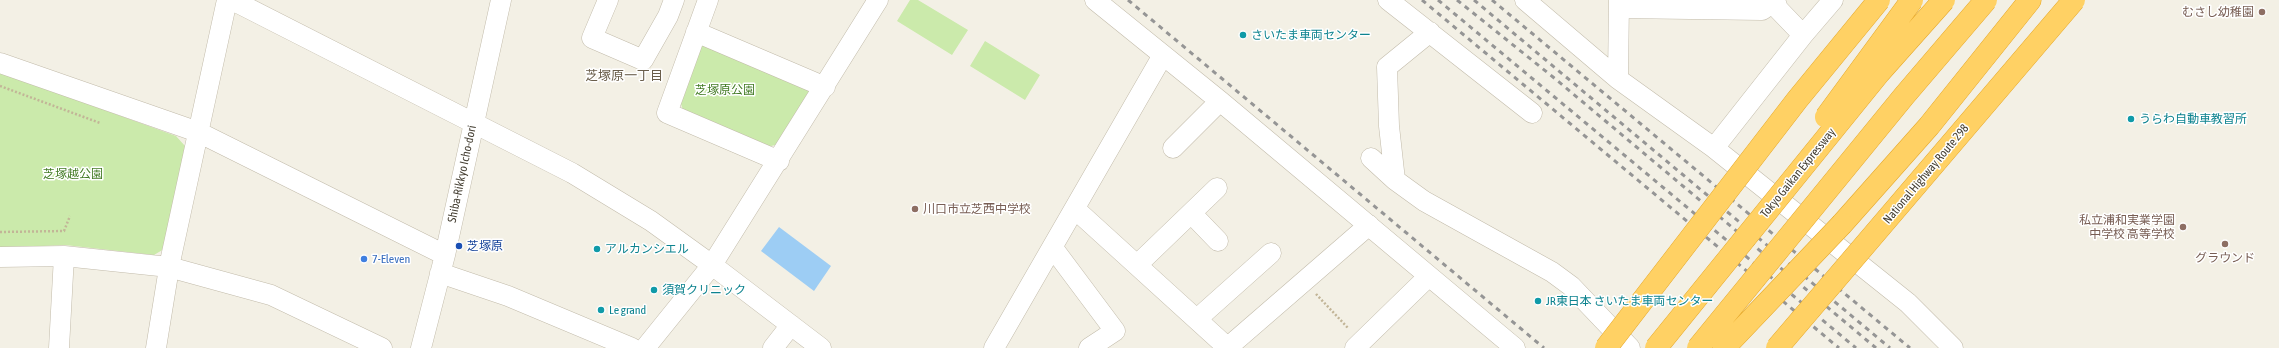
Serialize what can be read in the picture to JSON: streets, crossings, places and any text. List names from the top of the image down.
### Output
{
  "streets": {
    "highway": ["Tokyo Gaikan Expressway", "National Highway Route 298"],
    "street": ["Shiba-Rikkyo Icho-dori"]
  },
  "districts": ["芝塚原一丁目"],
  "parks": ["芝塚原公園", "芝塚越公園"],
  "places": [
    "むさし幼稚園",
    "さいたま車両センター",
    "うらわ自動車教習所",
    "川口市立芝西中学校",
    "私立浦和実業学園 中学校 高等学校",
    "グラウンド",
    "芝塚原",
    "アルカンシエル",
    "7-Eleven",
    "須賀クリニック",
    "JR東日本 さいたま車両センター",
    "Le grand"
  ]
}
